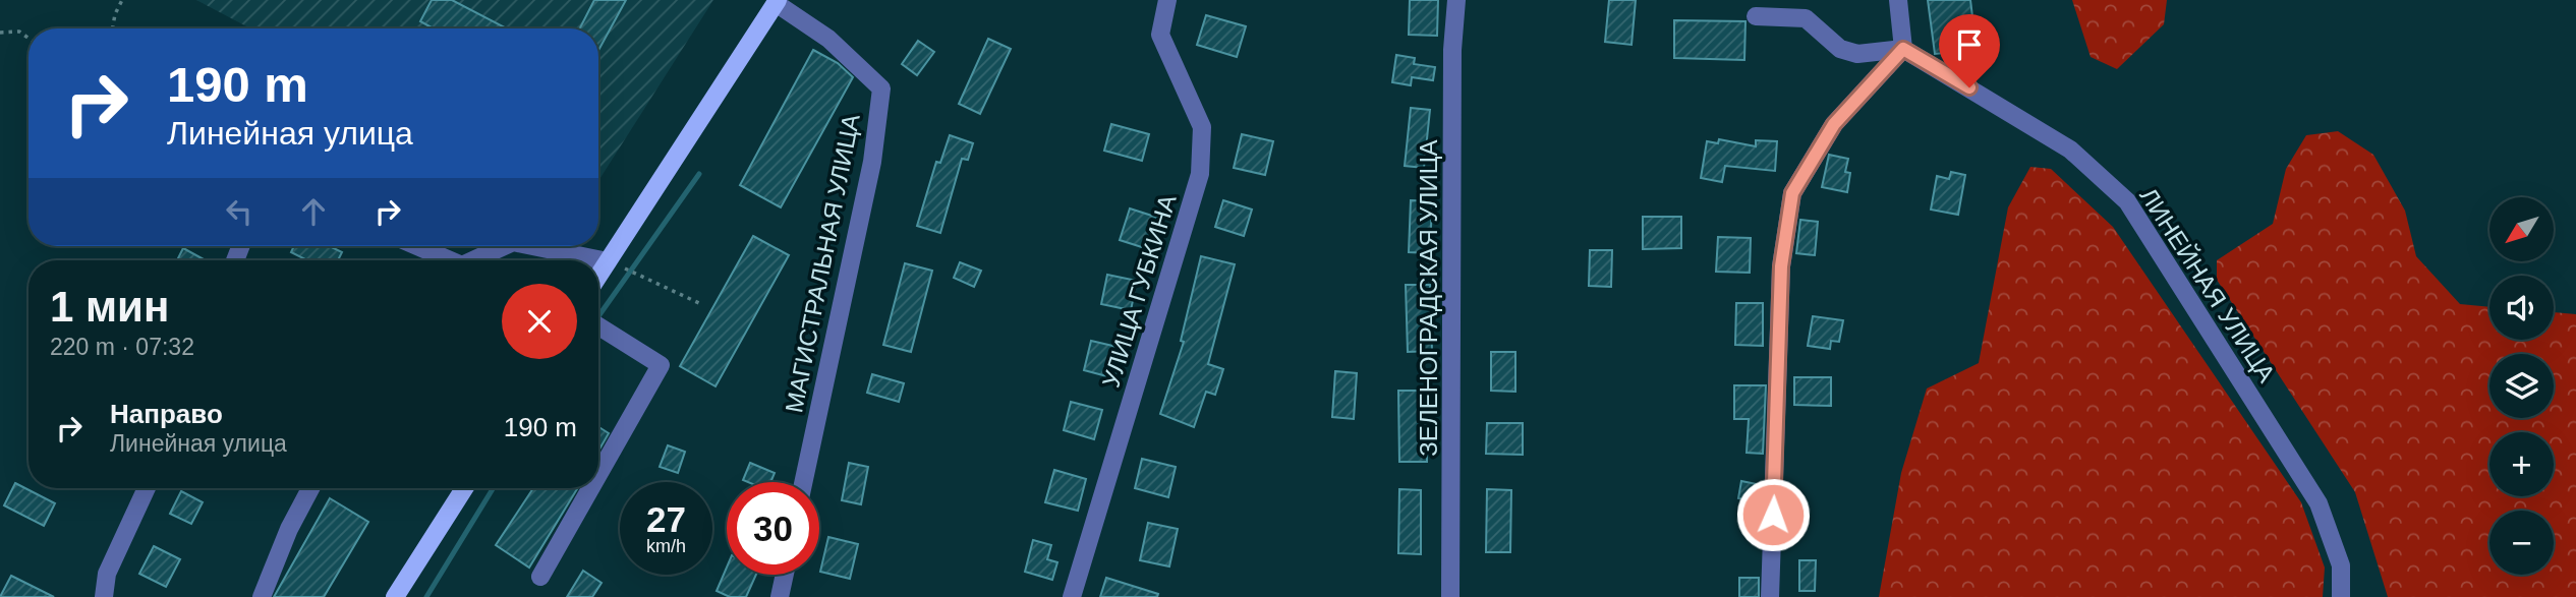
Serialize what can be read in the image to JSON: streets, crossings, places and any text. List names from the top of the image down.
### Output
{
  "streets": {
    "main road": ["МАГИСТРАЛЬНАЯ УЛИЦА"],
    "street": ["ЛИНЕЙНАЯ УЛИЦА", "УЛИЦА ГУБКИНА", "ЗЕЛЕНОГРАДСКАЯ УЛИЦА"]
  },
  "north": "bottom left",
  "page": {
    "turn": ["190 m", "Линейная улица"],
    "map_buttons": ["+", "−"],
    "heading": ["1 мин", "220 m · 07:32"],
    "list": [
      {
        "name": "Направо",
        "note": "Линейная улица",
        "value": "190 m"
      }
    ],
    "speed": "27 km/h",
    "limit": "30"
  }
}
